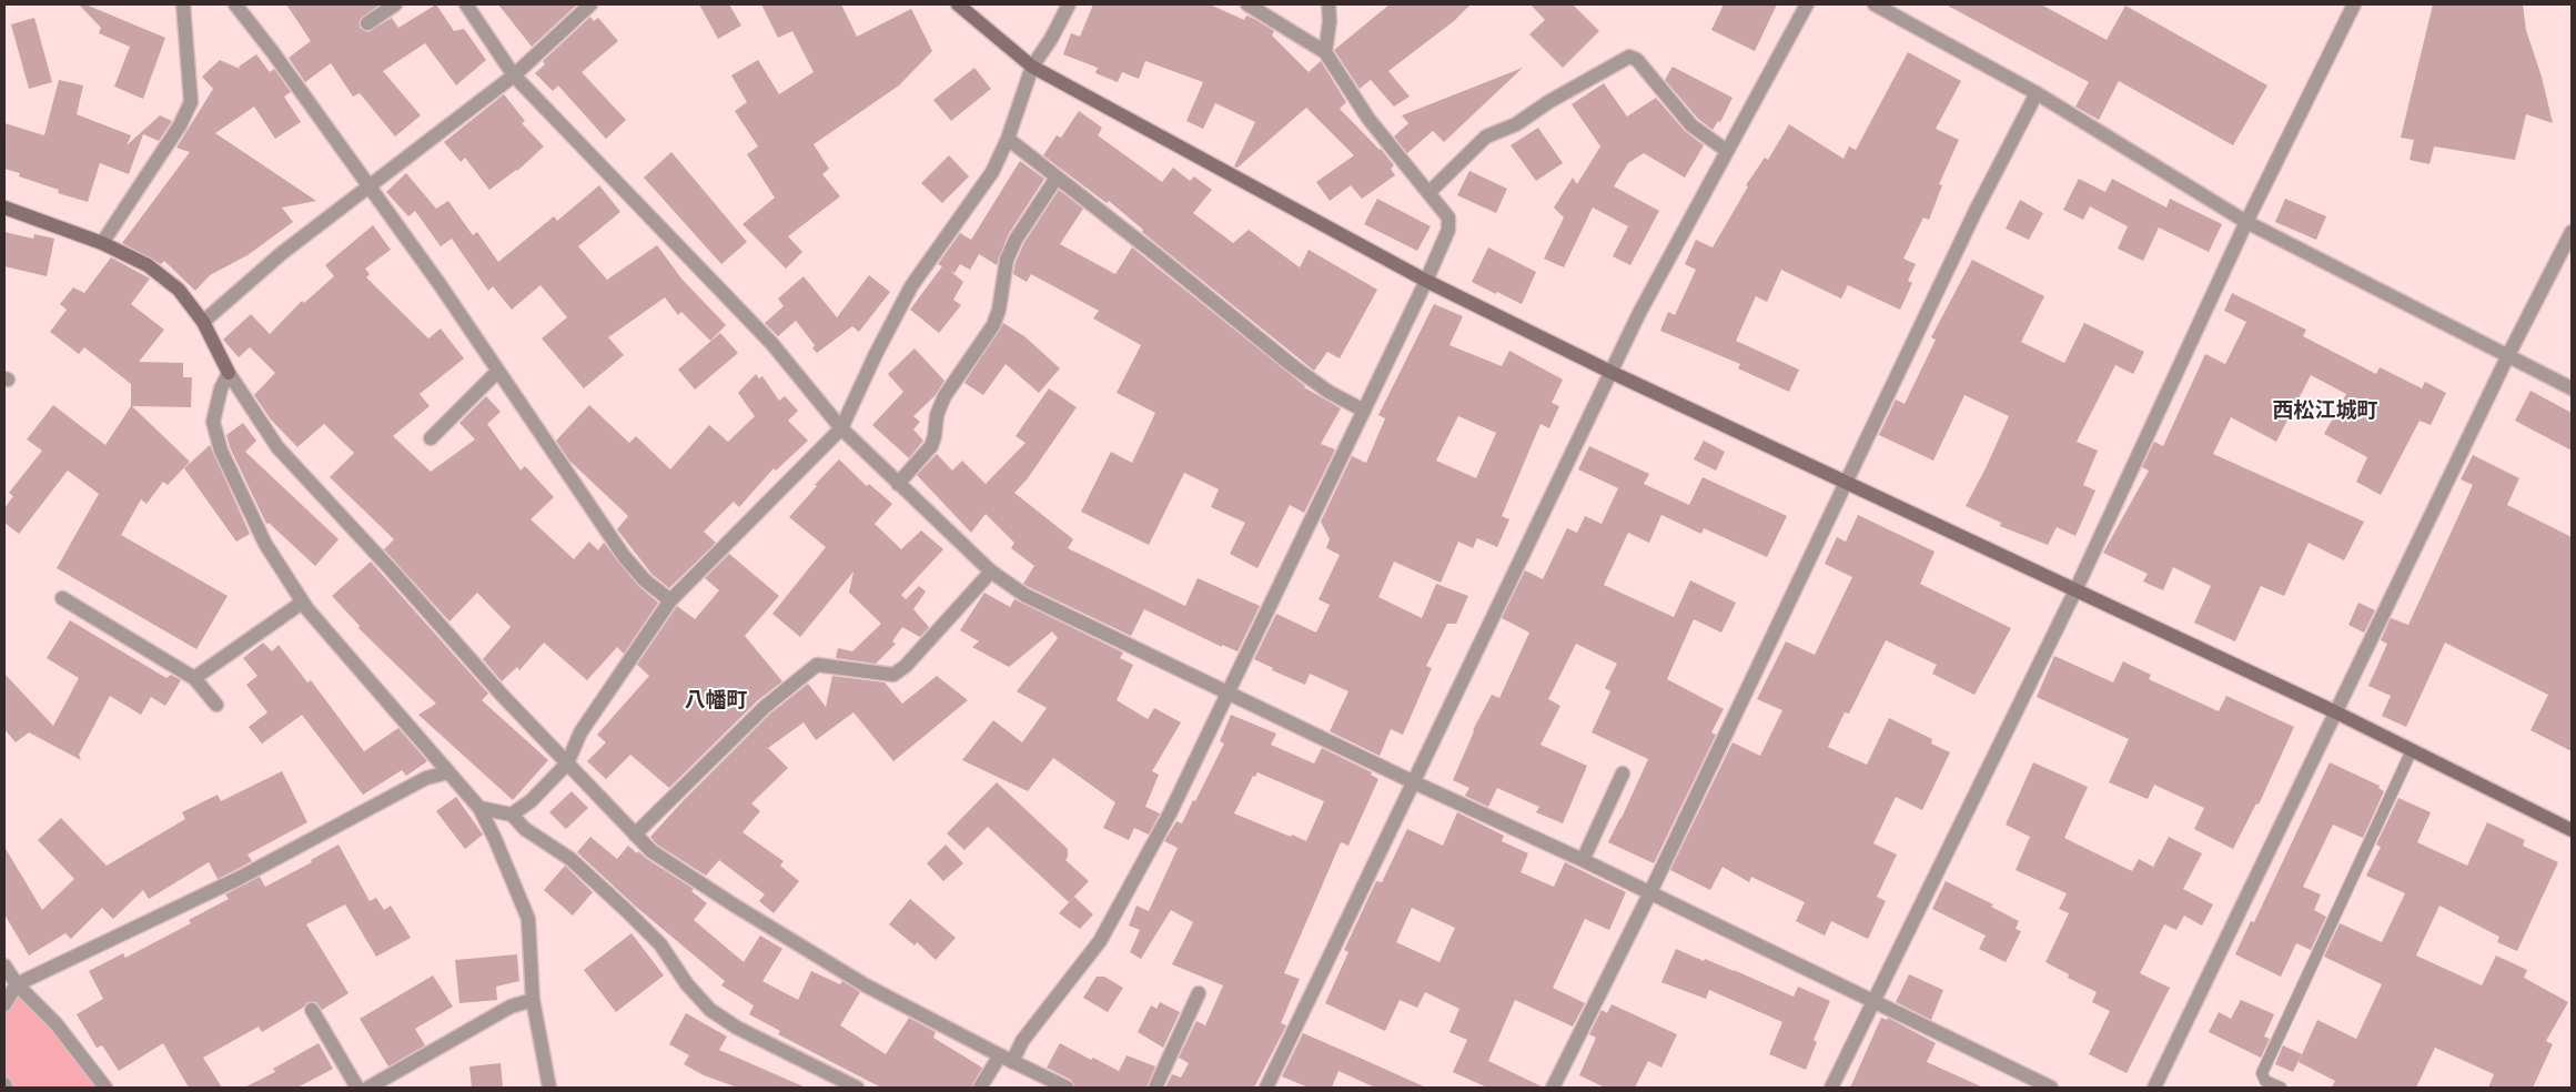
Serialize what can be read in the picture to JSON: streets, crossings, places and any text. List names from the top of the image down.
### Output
{
  "districts": ["西松江城町", "八幡町"]
}
